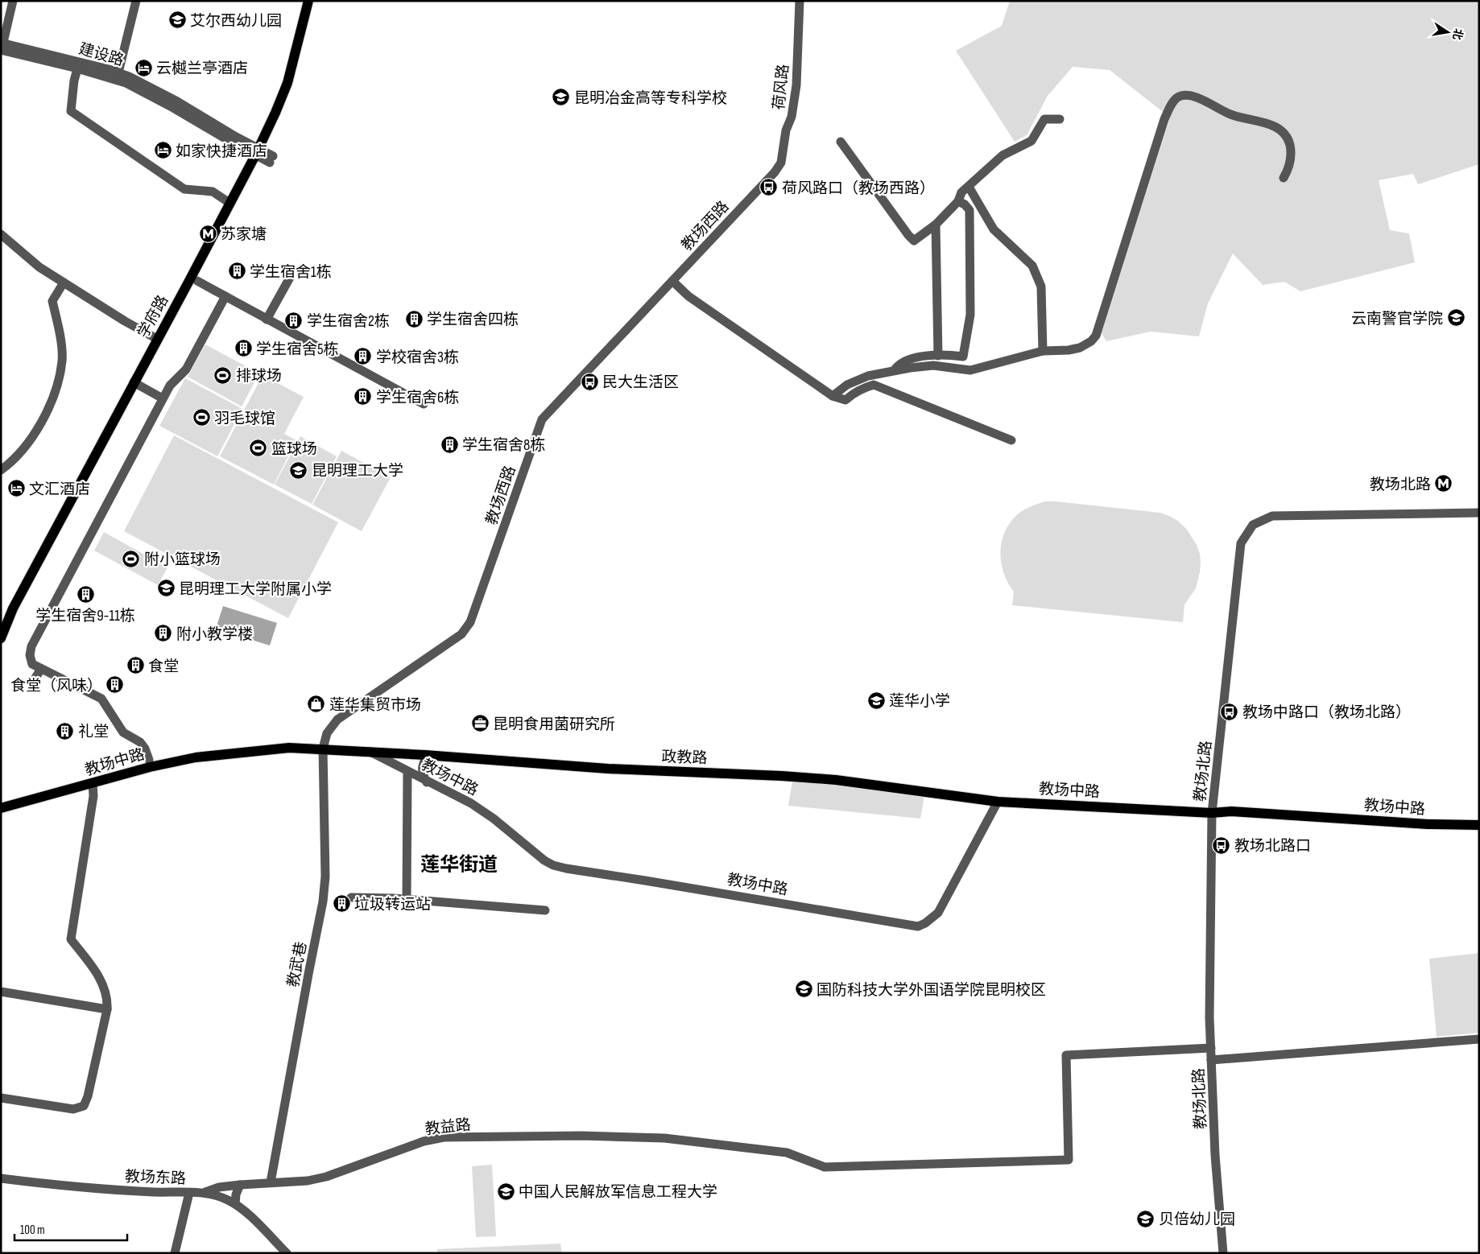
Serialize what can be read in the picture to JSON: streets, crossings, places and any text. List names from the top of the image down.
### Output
{
  "streets": {
    "main road": ["学府路", "政教路", "教场中路"],
    "street": [
      "建设路",
      "荷风路",
      "教场西路",
      "教场北路",
      "教武巷",
      "教益路",
      "教场东路"
    ]
  },
  "crossings": [
    ["建设路", "学府路"],
    ["荷风路", "教场西路"],
    ["教场西路", "教场中路"],
    ["教场西路", "教武巷"],
    ["政教路", "教场中路"],
    ["教场中路", "教场北路"],
    ["教场中路", "教武巷"],
    ["教场北路", "教益路"],
    ["教武巷", "教益路"],
    ["教益路", "教场东路"]
  ],
  "districts": ["莲华街道"],
  "places": {
    "school or university": [
      "艾尔西幼儿园",
      "昆明冶金高等专科学校",
      "云南警官学院",
      "昆明理工大学",
      "昆明理工大学附属小学",
      "莲华小学",
      "国防科技大学外国语学院昆明校区",
      "中国人民解放军信息工程大学",
      "贝倍幼儿园"
    ],
    "hotel": ["云樾兰亭酒店", "如家快捷酒店", "文汇酒店"],
    "bus stop": [
      "荷风路口（教场西路）",
      "民大生活区",
      "教场中路口（教场北路）",
      "教场北路口"
    ],
    "metro station": ["苏家塘", "教场北路"],
    "building": [
      "学生宿舍1栋",
      "学生宿舍四栋",
      "学生宿舍2栋",
      "学生宿舍5栋",
      "学校宿舍3栋",
      "学生宿舍6栋",
      "学生宿舍8栋",
      "学生宿舍9-11栋",
      "附小教学楼",
      "食堂",
      "食堂（风味）",
      "礼堂",
      "垃圾转运站"
    ],
    "sports": [
      "排球场",
      "羽毛球馆",
      "篮球场",
      "附小篮球场"
    ],
    "shop": ["莲华集贸市场"],
    "office": ["昆明食用菌研究所"]
  },
  "scale_bar": "100 m",
  "north": "right"
}
